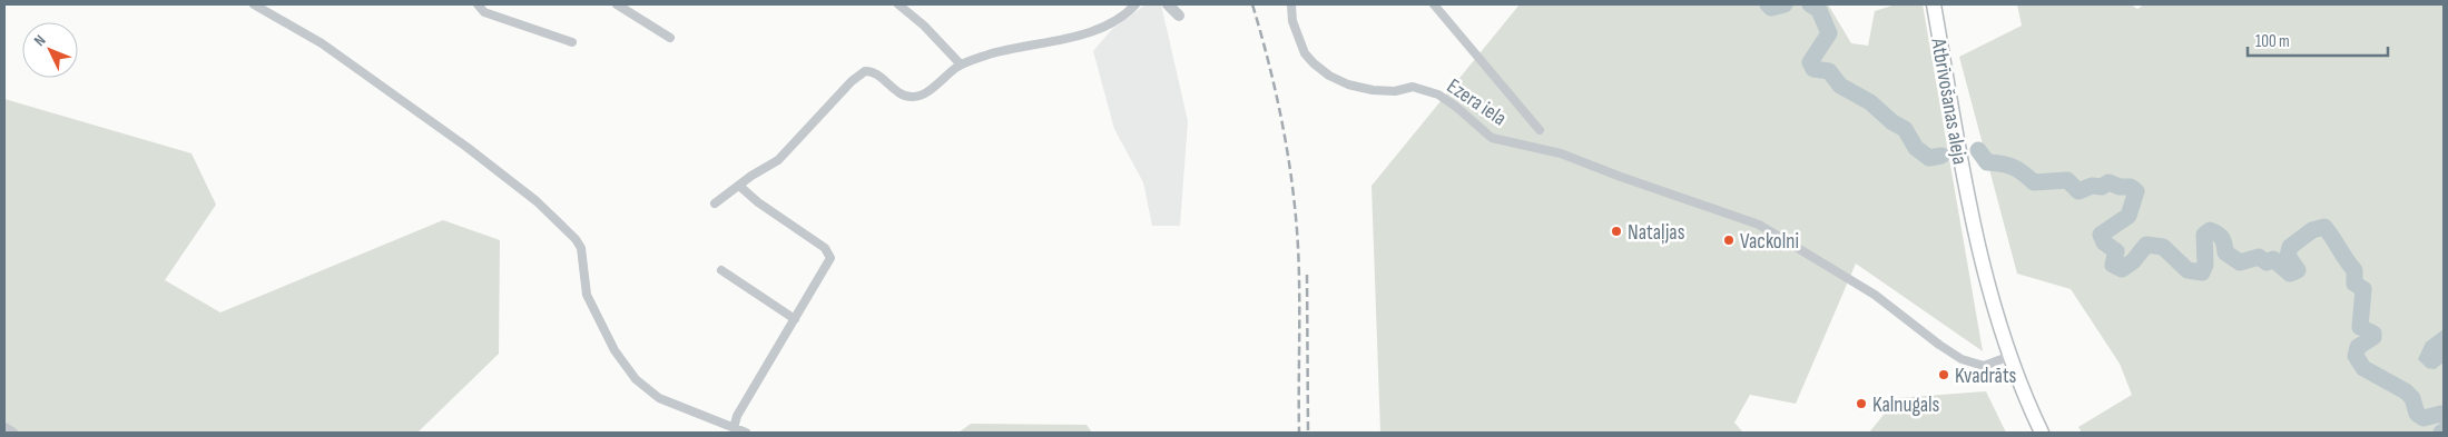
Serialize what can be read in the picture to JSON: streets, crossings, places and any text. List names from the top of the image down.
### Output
{
  "streets": {
    "main road": ["Atbrīvošanas aleja"],
    "street": ["Ezera iela"]
  },
  "crossings": [
    ["Ezera iela", "Atbrīvošanas aleja"]
  ],
  "places": [
    "Nataļjas",
    "Vackolni",
    "Kvadrāts",
    "Kalnugals"
  ],
  "scale_bar": "100 m",
  "north": "top left"
}
